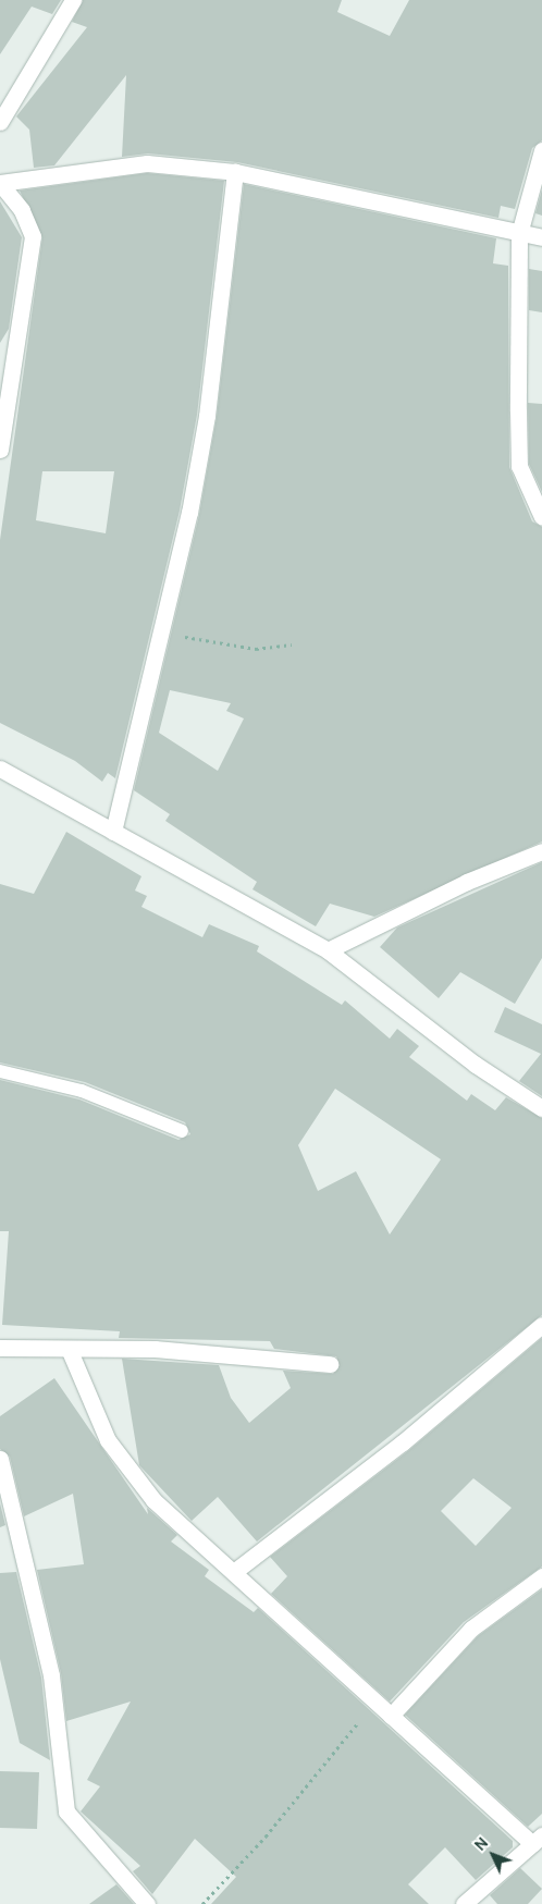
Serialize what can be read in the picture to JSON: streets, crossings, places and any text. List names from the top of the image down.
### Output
{
  "north": "top left"
}
